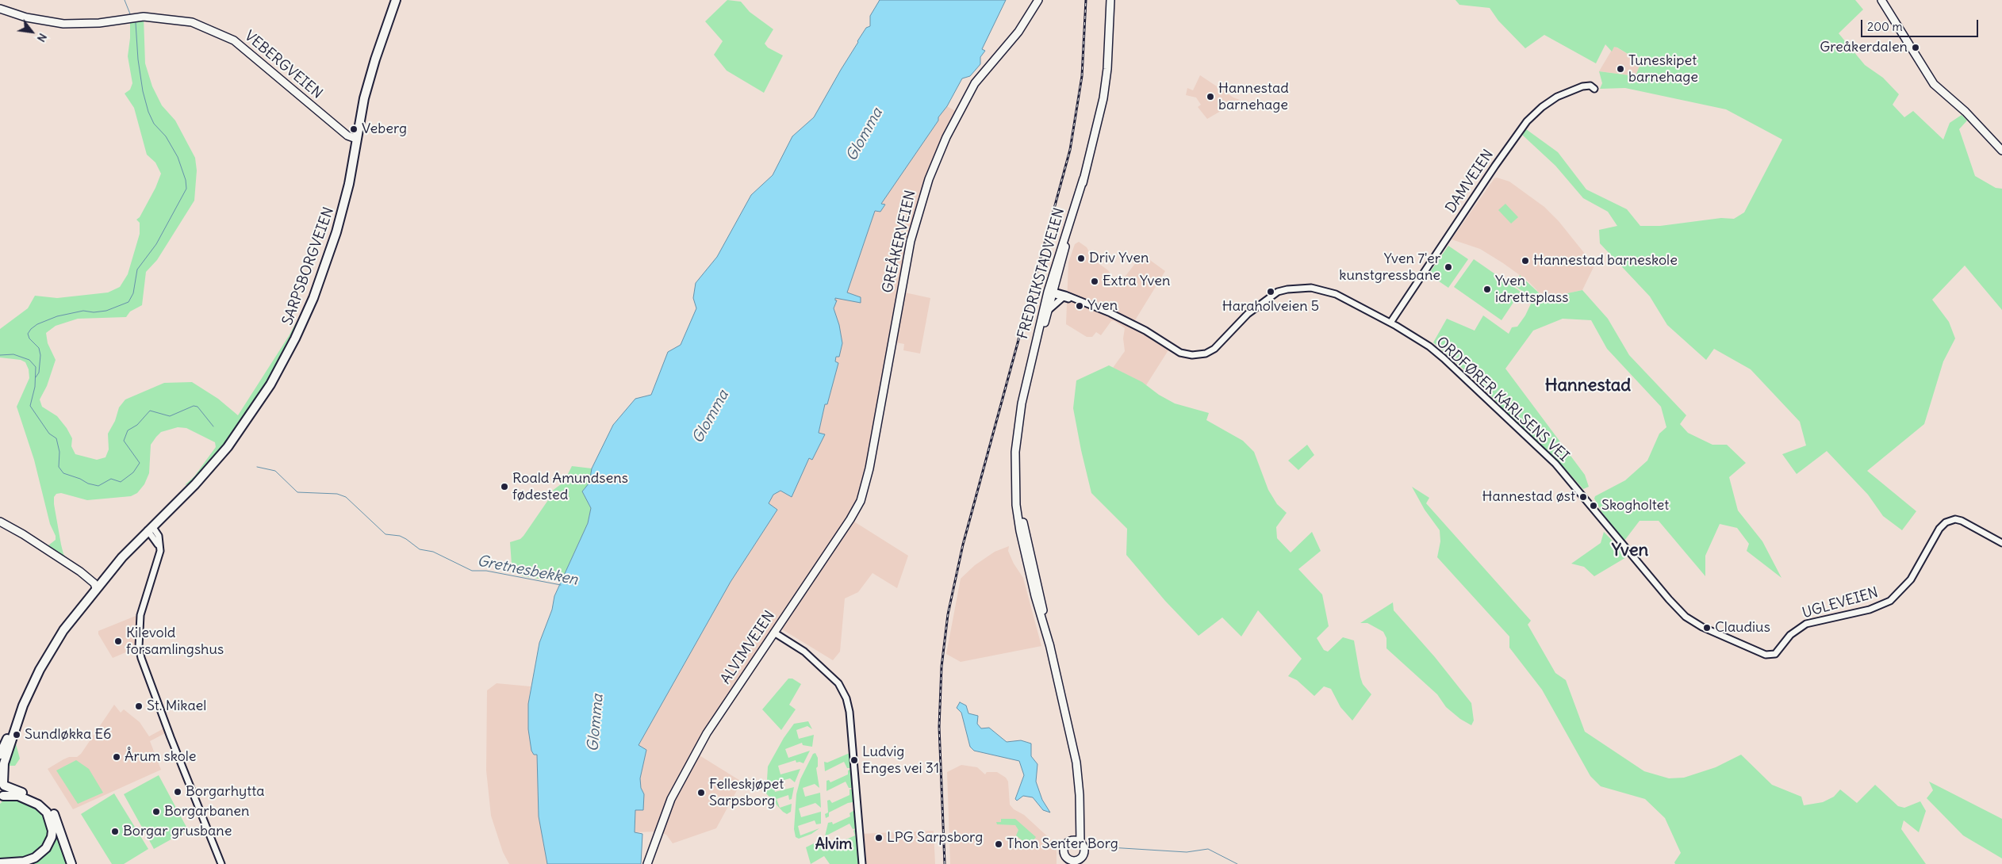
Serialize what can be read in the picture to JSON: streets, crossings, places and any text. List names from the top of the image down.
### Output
{
  "streets": {
    "highway": ["SARPSBORGVEIEN"],
    "main road": [
      "VEBERGVEIEN",
      "GREÅKERVEIEN",
      "FREDRIKSTADVEIEN",
      "ALVIMVEIEN"
    ],
    "street": ["DAMVEIEN", "ORDFØRER KARLSENS VEI", "UGLEVEIEN"]
  },
  "crossings": [
    ["VEBERGVEIEN", "SARPSBORGVEIEN"],
    ["DAMVEIEN", "ORDFØRER KARLSENS VEI"],
    ["GREÅKERVEIEN", "ALVIMVEIEN"],
    ["FREDRIKSTADVEIEN", "ORDFØRER KARLSENS VEI"],
    ["ORDFØRER KARLSENS VEI", "UGLEVEIEN"]
  ],
  "districts": ["Hannestad", "Yven", "Alvim"],
  "water": ["Glomma", "Gretnesbekken"],
  "places": [
    "Greåkerdalen",
    "Tuneskipet barnehage",
    "Hannestad barnehage",
    "Veberg",
    "Driv Yven",
    "Hannestad barneskole",
    "Yven 7'er kunstgressbane",
    "Extra Yven",
    "Yven idrettsplass",
    "Haraholveien 5",
    "Yven",
    "Roald Amundsens fødested",
    "Hannestad øst",
    "Skogholtet",
    "Claudius",
    "Kilevold forsamlingshus",
    "St. Mikael",
    "Sundløkka E6",
    "Årum skole",
    "Ludvig Enges vei 31",
    "Borgarhytta",
    "Felleskjøpet Sarpsborg",
    "Borgarbanen",
    "Borgar grusbane",
    "LPG Sarpsborg",
    "Thon Senter Borg"
  ],
  "scale_bar": "200 m",
  "north": "bottom right"
}
